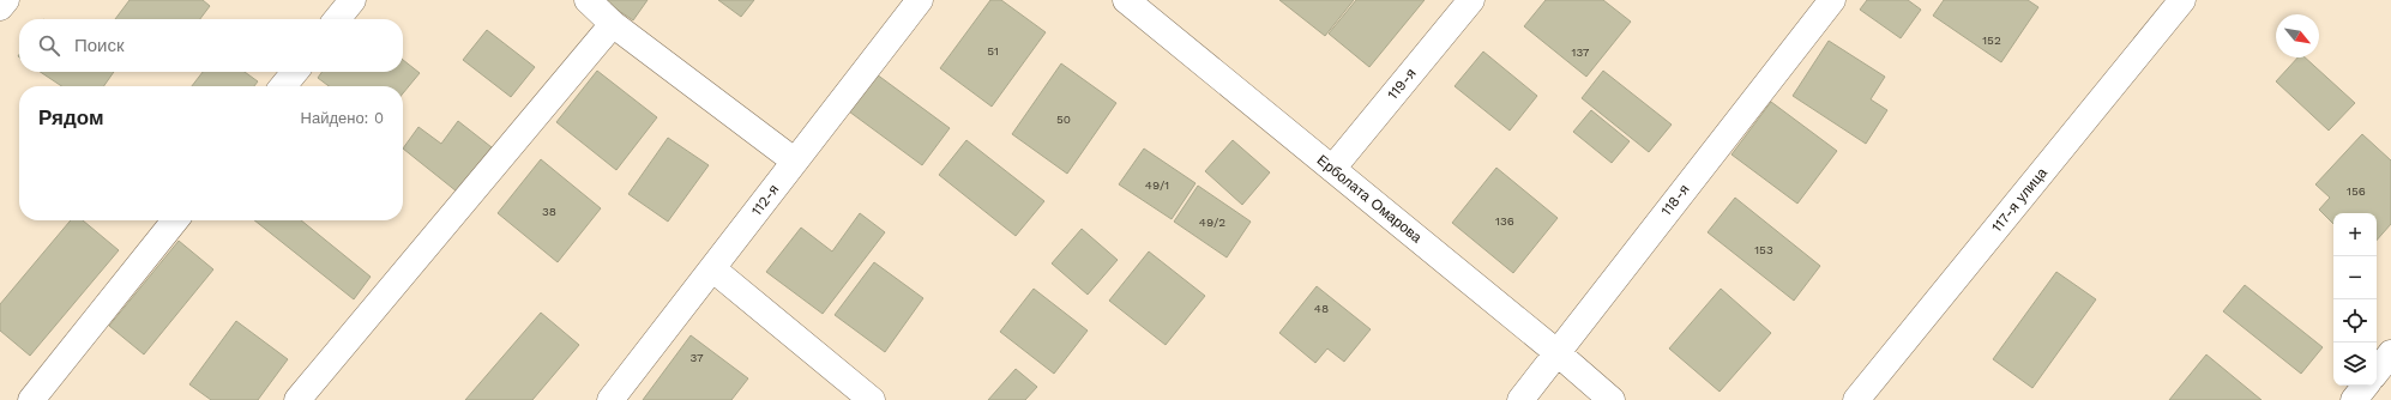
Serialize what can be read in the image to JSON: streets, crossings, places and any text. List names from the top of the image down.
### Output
{
  "streets": {
    "street": [
      "119-я",
      "Ерболата Омарова",
      "112-я",
      "118-я",
      "117-я улица"
    ]
  },
  "crossings": [
    ["119-я", "Ерболата Омарова"],
    ["Ерболата Омарова", "118-я"]
  ],
  "house_numbers": [
    "152",
    "51",
    "137",
    "50",
    "49/1",
    "156",
    "38",
    "136",
    "49/2",
    "153",
    "48",
    "37"
  ],
  "north": "bottom right",
  "page": {
    "search": "Поиск",
    "heading": ["Рядом", "Найдено: 0"],
    "map_buttons": ["+", "−"]
  }
}
